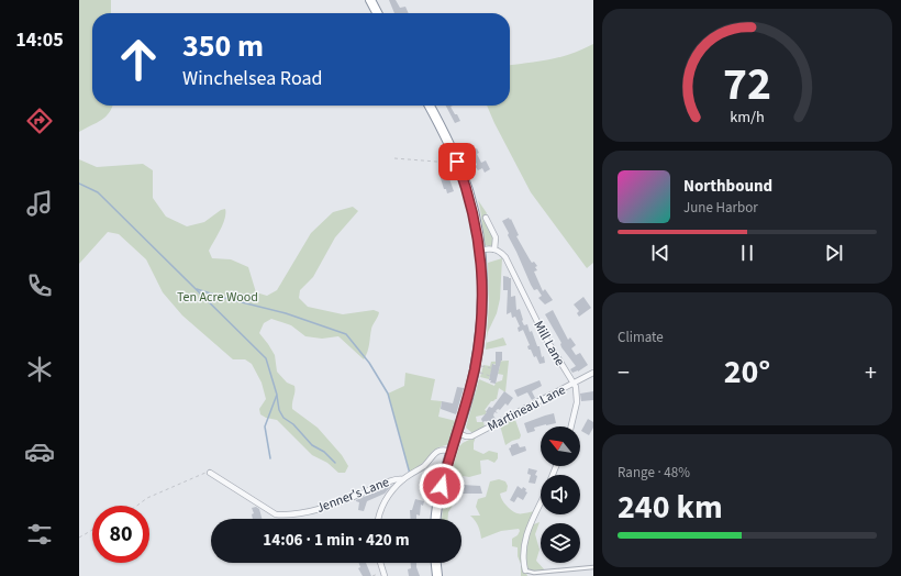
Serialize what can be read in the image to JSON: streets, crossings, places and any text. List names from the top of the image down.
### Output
{
  "streets": {
    "street": ["Mill Lane", "Martineau Lane", "Jenner's Lane"]
  },
  "crossings": [
    ["Mill Lane", "Martineau Lane"]
  ],
  "parks": ["Ten Acre Wood"],
  "north": "top left",
  "page": {
    "tabs": "14:05",
    "turn": ["350 m", "Winchelsea Road"],
    "song": ["Northbound", "June Harbor"],
    "tile": [
      "Climate",
      ["Range · 48%", "240 km"]
    ],
    "heat": ["−", "20°", "+"],
    "limit": "80",
    "trip": "14:06 · 1 min · 420 m",
    "gauge": ["72", "km/h"]
  }
}
